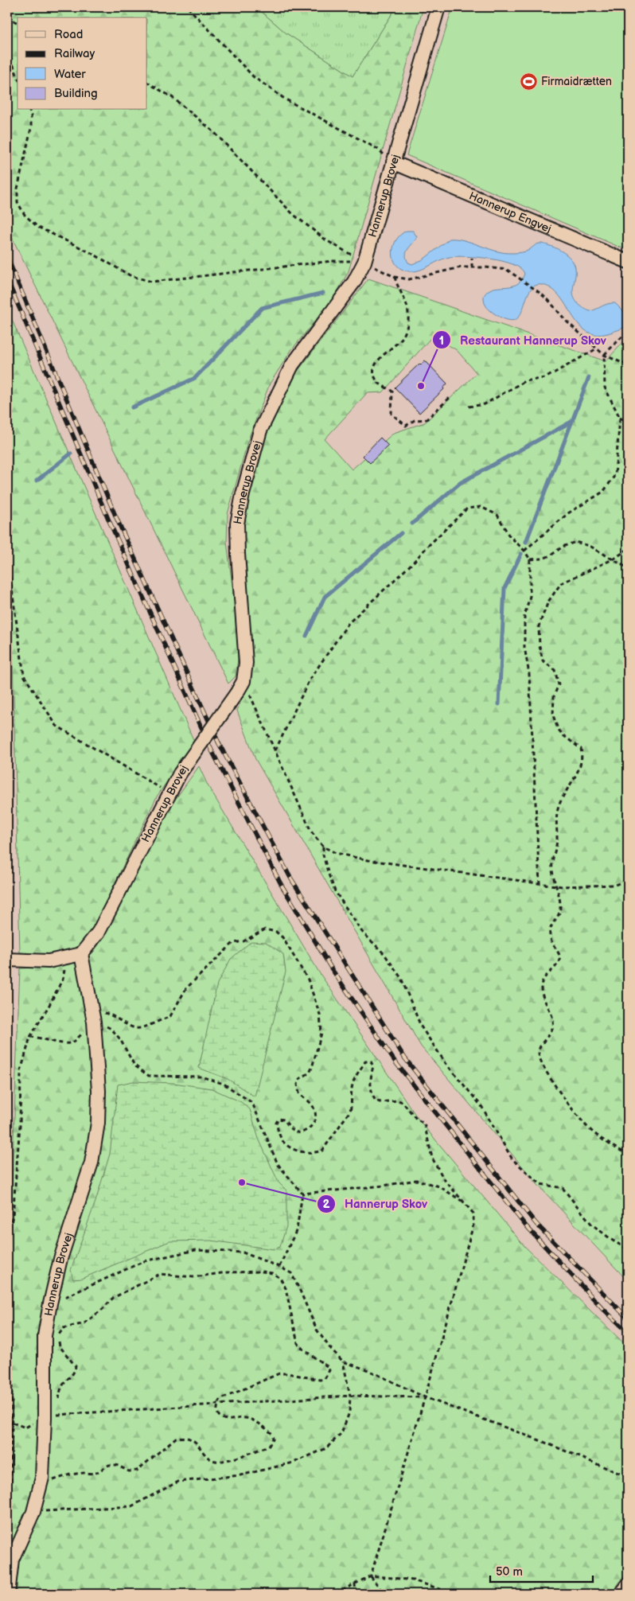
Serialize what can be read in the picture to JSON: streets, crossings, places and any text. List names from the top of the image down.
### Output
{
  "streets": {
    "street": ["Hannerup Brovej", "Hannerup Engvej"]
  },
  "crossings": [
    ["Hannerup Brovej", "Hannerup Engvej"]
  ],
  "places": {
    "sports": ["Firmaidrætten"],
    "other": ["Restaurant Hannerup Skov", "Hannerup Skov"]
  },
  "legend": [
    "Road",
    "Railway",
    "Water",
    "Building"
  ],
  "scale_bar": "50 m"
}
